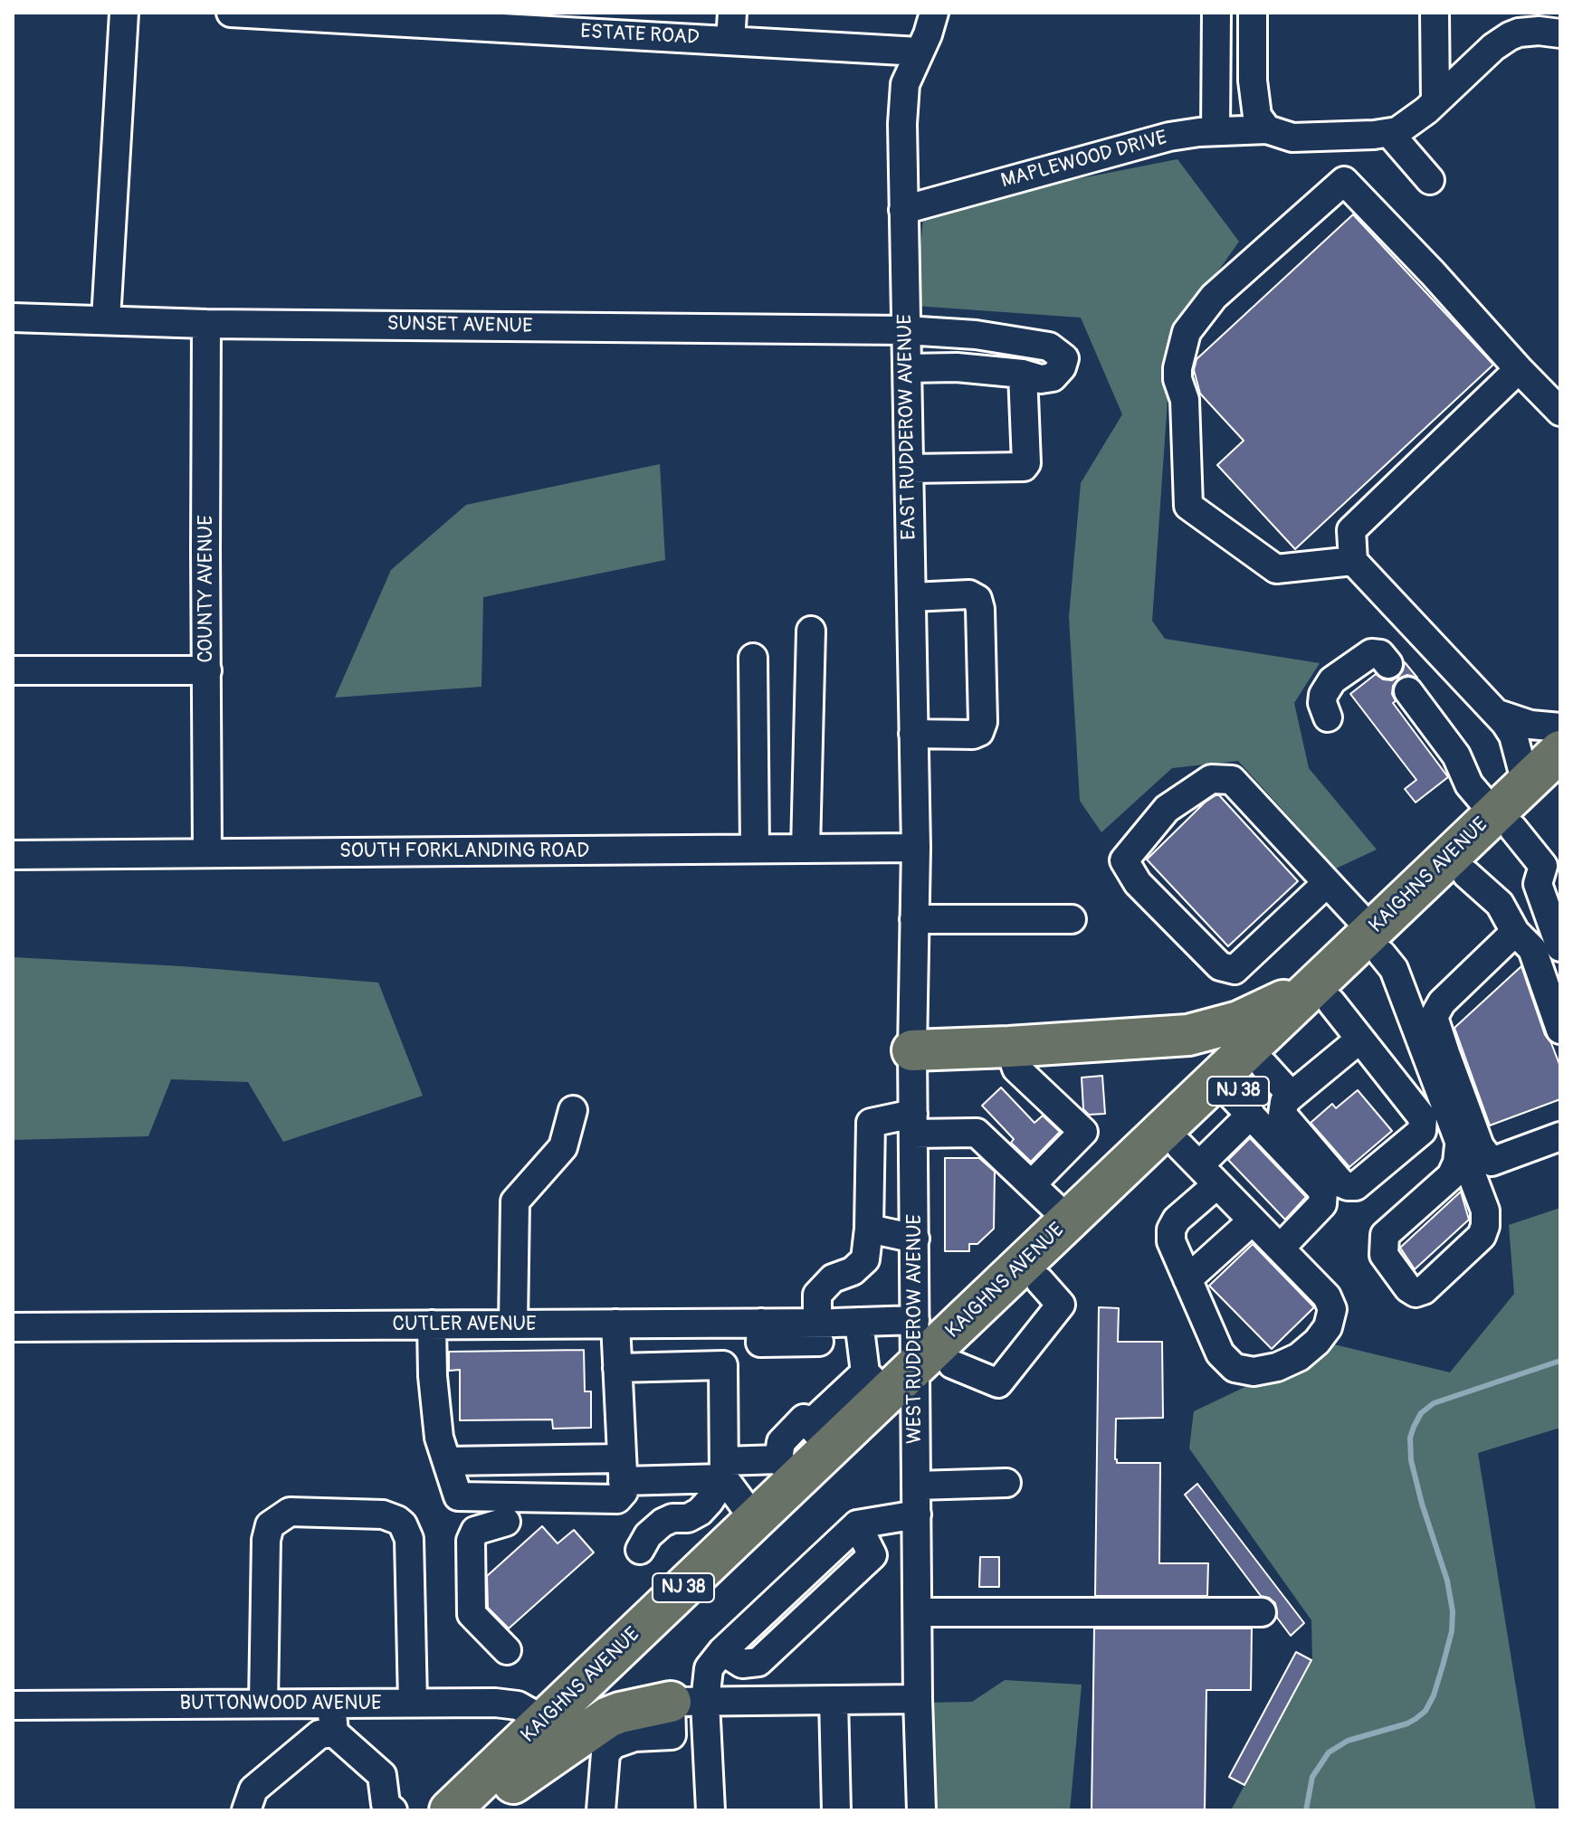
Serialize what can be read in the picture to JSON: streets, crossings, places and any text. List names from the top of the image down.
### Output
{
  "streets": {
    "highway": ["KAIGHNS AVENUE", "NJ 38"],
    "street": [
      "ESTATE ROAD",
      "MAPLEWOOD DRIVE",
      "SUNSET AVENUE",
      "EAST RUDDEROW AVENUE",
      "COUNTY AVENUE",
      "SOUTH FORKLANDING ROAD",
      "CUTLER AVENUE",
      "WEST RUDDEROW AVENUE",
      "BUTTONWOOD AVENUE"
    ]
  },
  "crossings": [
    ["ESTATE ROAD", "EAST RUDDEROW AVENUE"],
    ["MAPLEWOOD DRIVE", "EAST RUDDEROW AVENUE"],
    ["SUNSET AVENUE", "EAST RUDDEROW AVENUE"],
    ["SUNSET AVENUE", "COUNTY AVENUE"],
    ["EAST RUDDEROW AVENUE", "SOUTH FORKLANDING ROAD"],
    ["EAST RUDDEROW AVENUE", "WEST RUDDEROW AVENUE"],
    ["COUNTY AVENUE", "SOUTH FORKLANDING ROAD"],
    ["SOUTH FORKLANDING ROAD", "WEST RUDDEROW AVENUE"],
    ["KAIGHNS AVENUE", "WEST RUDDEROW AVENUE"],
    ["KAIGHNS AVENUE", "BUTTONWOOD AVENUE"],
    ["CUTLER AVENUE", "WEST RUDDEROW AVENUE"]
  ]
}
